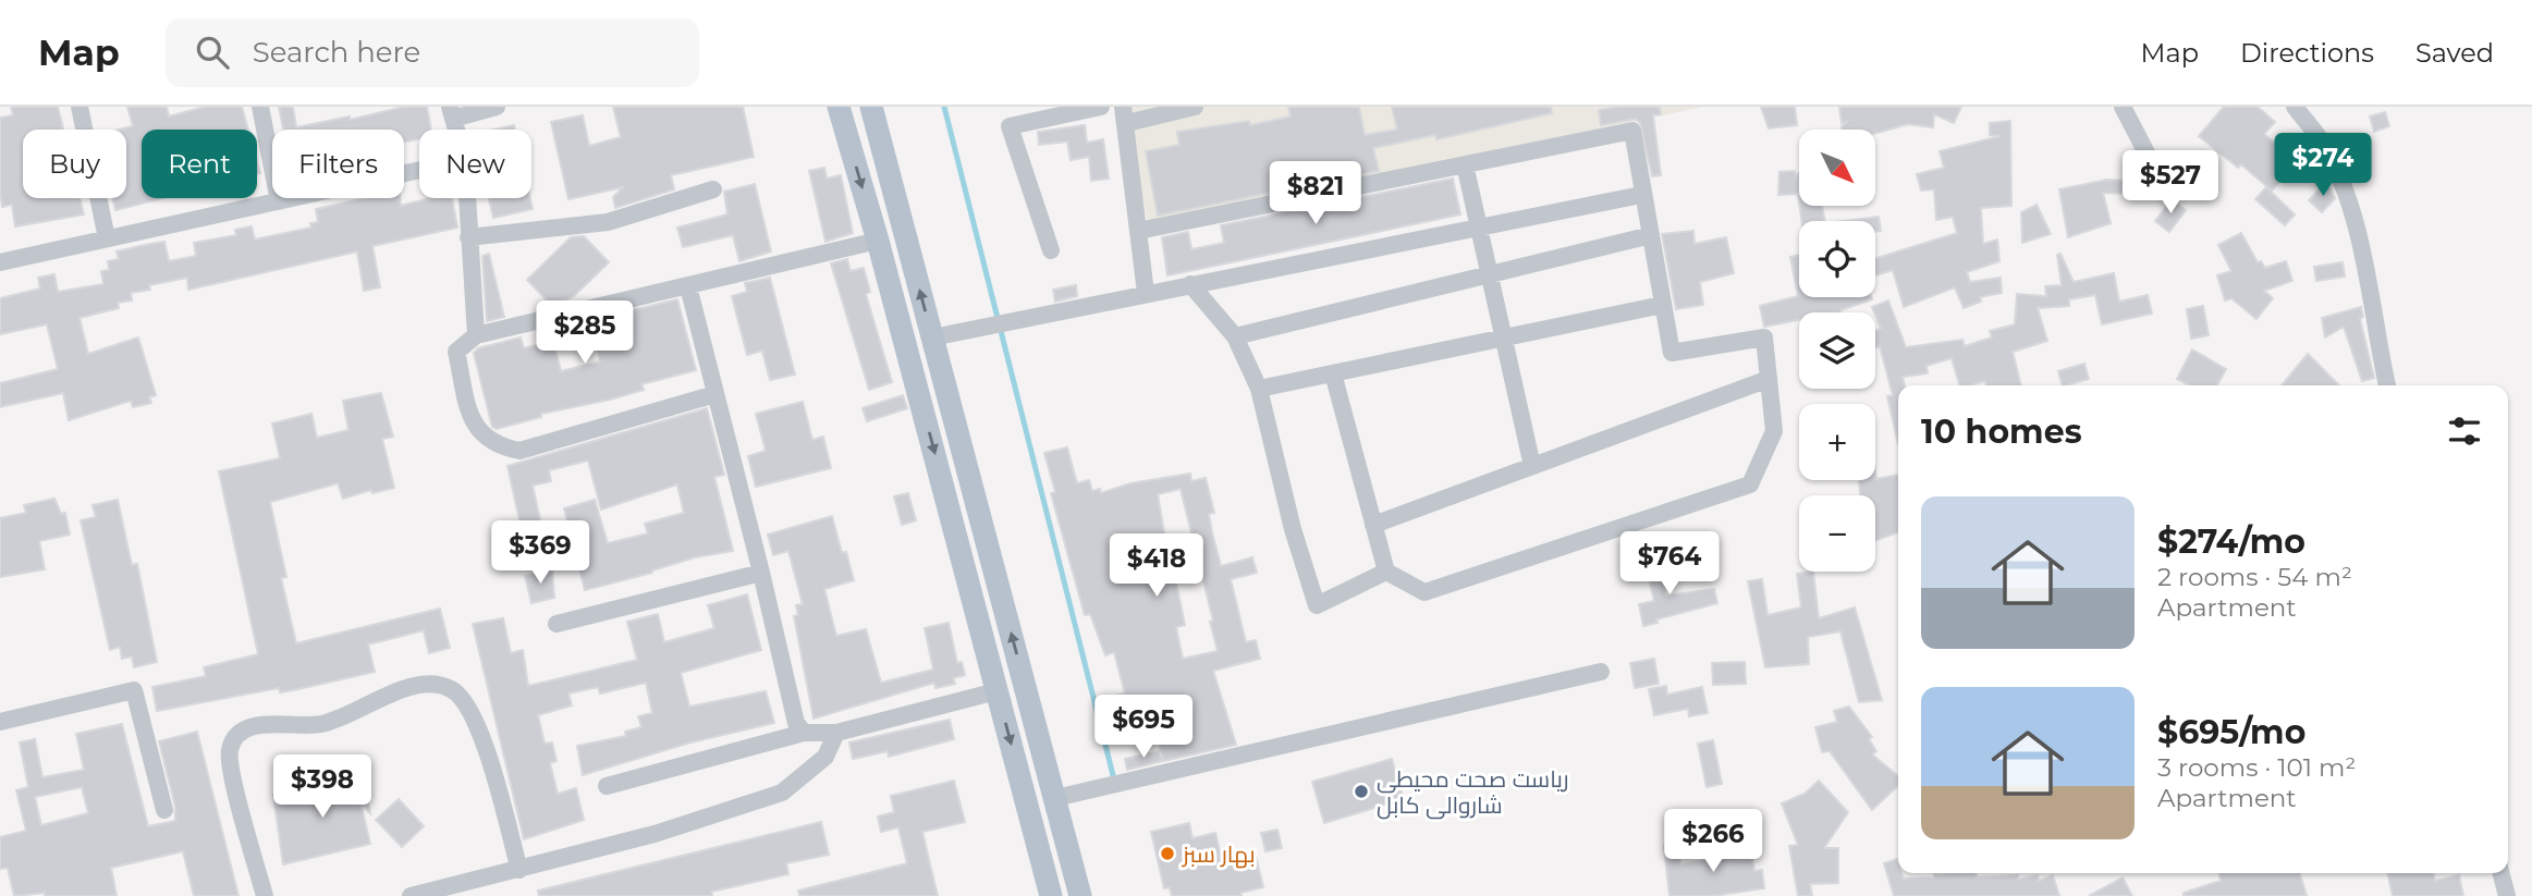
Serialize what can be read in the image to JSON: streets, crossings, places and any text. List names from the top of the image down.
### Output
{
  "places": ["ریاست صحت محیطی شاروالی کابل", "بهار سبز"],
  "north": "bottom right",
  "page": {
    "header": "Map",
    "search": "Search here",
    "nav": ["Map", "Directions", "Saved"],
    "map_buttons": ["+", "−"],
    "chip": [
      "Buy",
      "Rent",
      "Filters",
      "New"
    ],
    "price": [
      "$274",
      "$527",
      "$821",
      "$285",
      "$369",
      "$764",
      "$418",
      "$695",
      "$398",
      "$266"
    ],
    "heading": "10 homes",
    "list": [
      {
        "name": "$274/mo",
        "note": "2 rooms · 54 m² · Apartment"
      },
      {
        "name": "$695/mo",
        "note": "3 rooms · 101 m² · Apartment"
      }
    ]
  }
}
